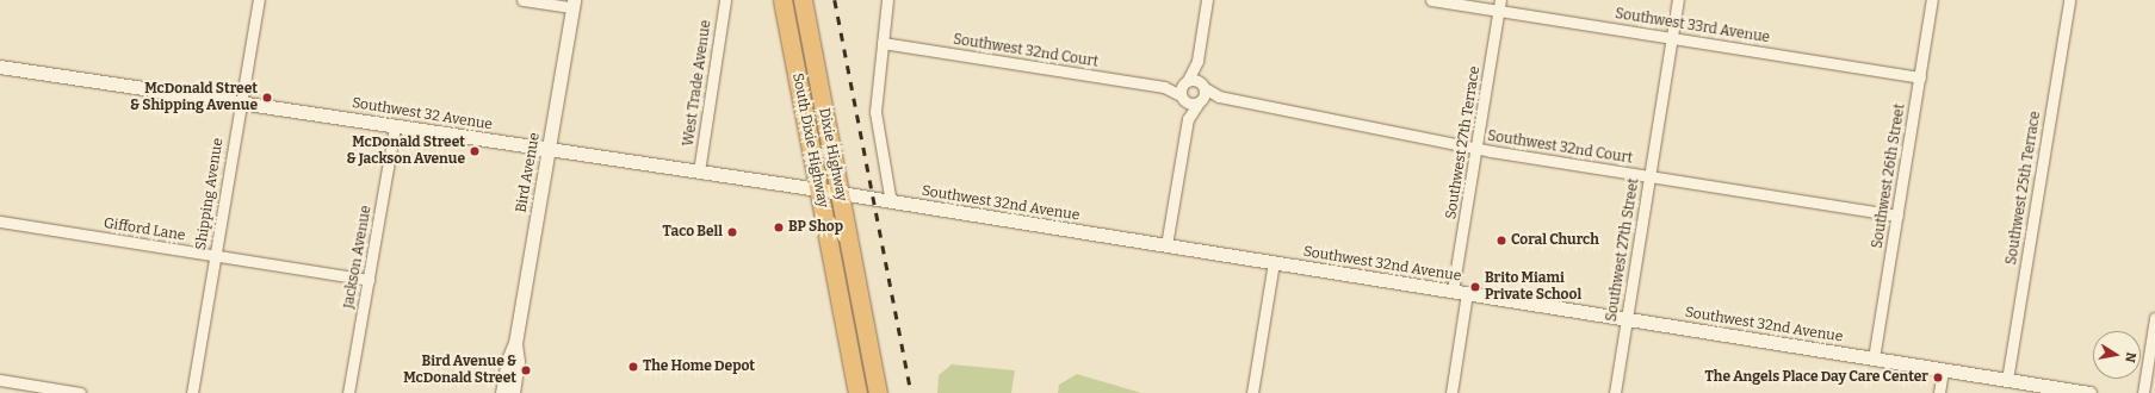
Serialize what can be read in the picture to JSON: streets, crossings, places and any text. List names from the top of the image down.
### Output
{
  "streets": {
    "highway": ["South Dixie Highway", "Dixie Highway"],
    "street": [
      "Southwest 33rd Avenue",
      "Southwest 32nd Court",
      "West Trade Avenue",
      "Southwest 32 Avenue",
      "Southwest 27th Terrace",
      "Bird Avenue",
      "Southwest 26th Street",
      "Southwest 25th Terrace",
      "Shipping Avenue",
      "Southwest 32nd Avenue",
      "Gifford Lane",
      "Southwest 27th Street",
      "Jackson Avenue"
    ]
  },
  "crossings": [
    ["Southwest 33rd Avenue", "Southwest 27th Terrace"],
    ["Southwest 33rd Avenue", "Southwest 26th Street"],
    ["Southwest 33rd Avenue", "Southwest 27th Street"],
    ["Southwest 32nd Court", "Southwest 27th Terrace"],
    ["Southwest 32nd Court", "Southwest 26th Street"],
    ["Southwest 32nd Court", "Southwest 27th Street"],
    ["West Trade Avenue", "Southwest 32 Avenue"],
    ["Southwest 32 Avenue", "South Dixie Highway"],
    ["Southwest 32 Avenue", "Dixie Highway"],
    ["Southwest 32 Avenue", "Bird Avenue"],
    ["Southwest 32 Avenue", "Shipping Avenue"],
    ["Southwest 32 Avenue", "Southwest 32nd Avenue"],
    ["Southwest 32 Avenue", "Jackson Avenue"],
    ["Southwest 27th Terrace", "Southwest 32nd Avenue"],
    ["Dixie Highway", "Southwest 32nd Avenue"],
    ["Southwest 26th Street", "Southwest 32nd Avenue"],
    ["Southwest 25th Terrace", "Southwest 32nd Avenue"],
    ["Shipping Avenue", "Gifford Lane"],
    ["Southwest 32nd Avenue", "Southwest 27th Street"],
    ["Gifford Lane", "Jackson Avenue"]
  ],
  "places": [
    "McDonald Street & Shipping Avenue",
    "McDonald Street & Jackson Avenue",
    "BP Shop",
    "Taco Bell",
    "Coral Church",
    "Brito Miami Private School",
    "The Home Depot",
    "Bird Avenue & McDonald Street",
    "The Angels Place Day Care Center"
  ],
  "north": "right"
}
